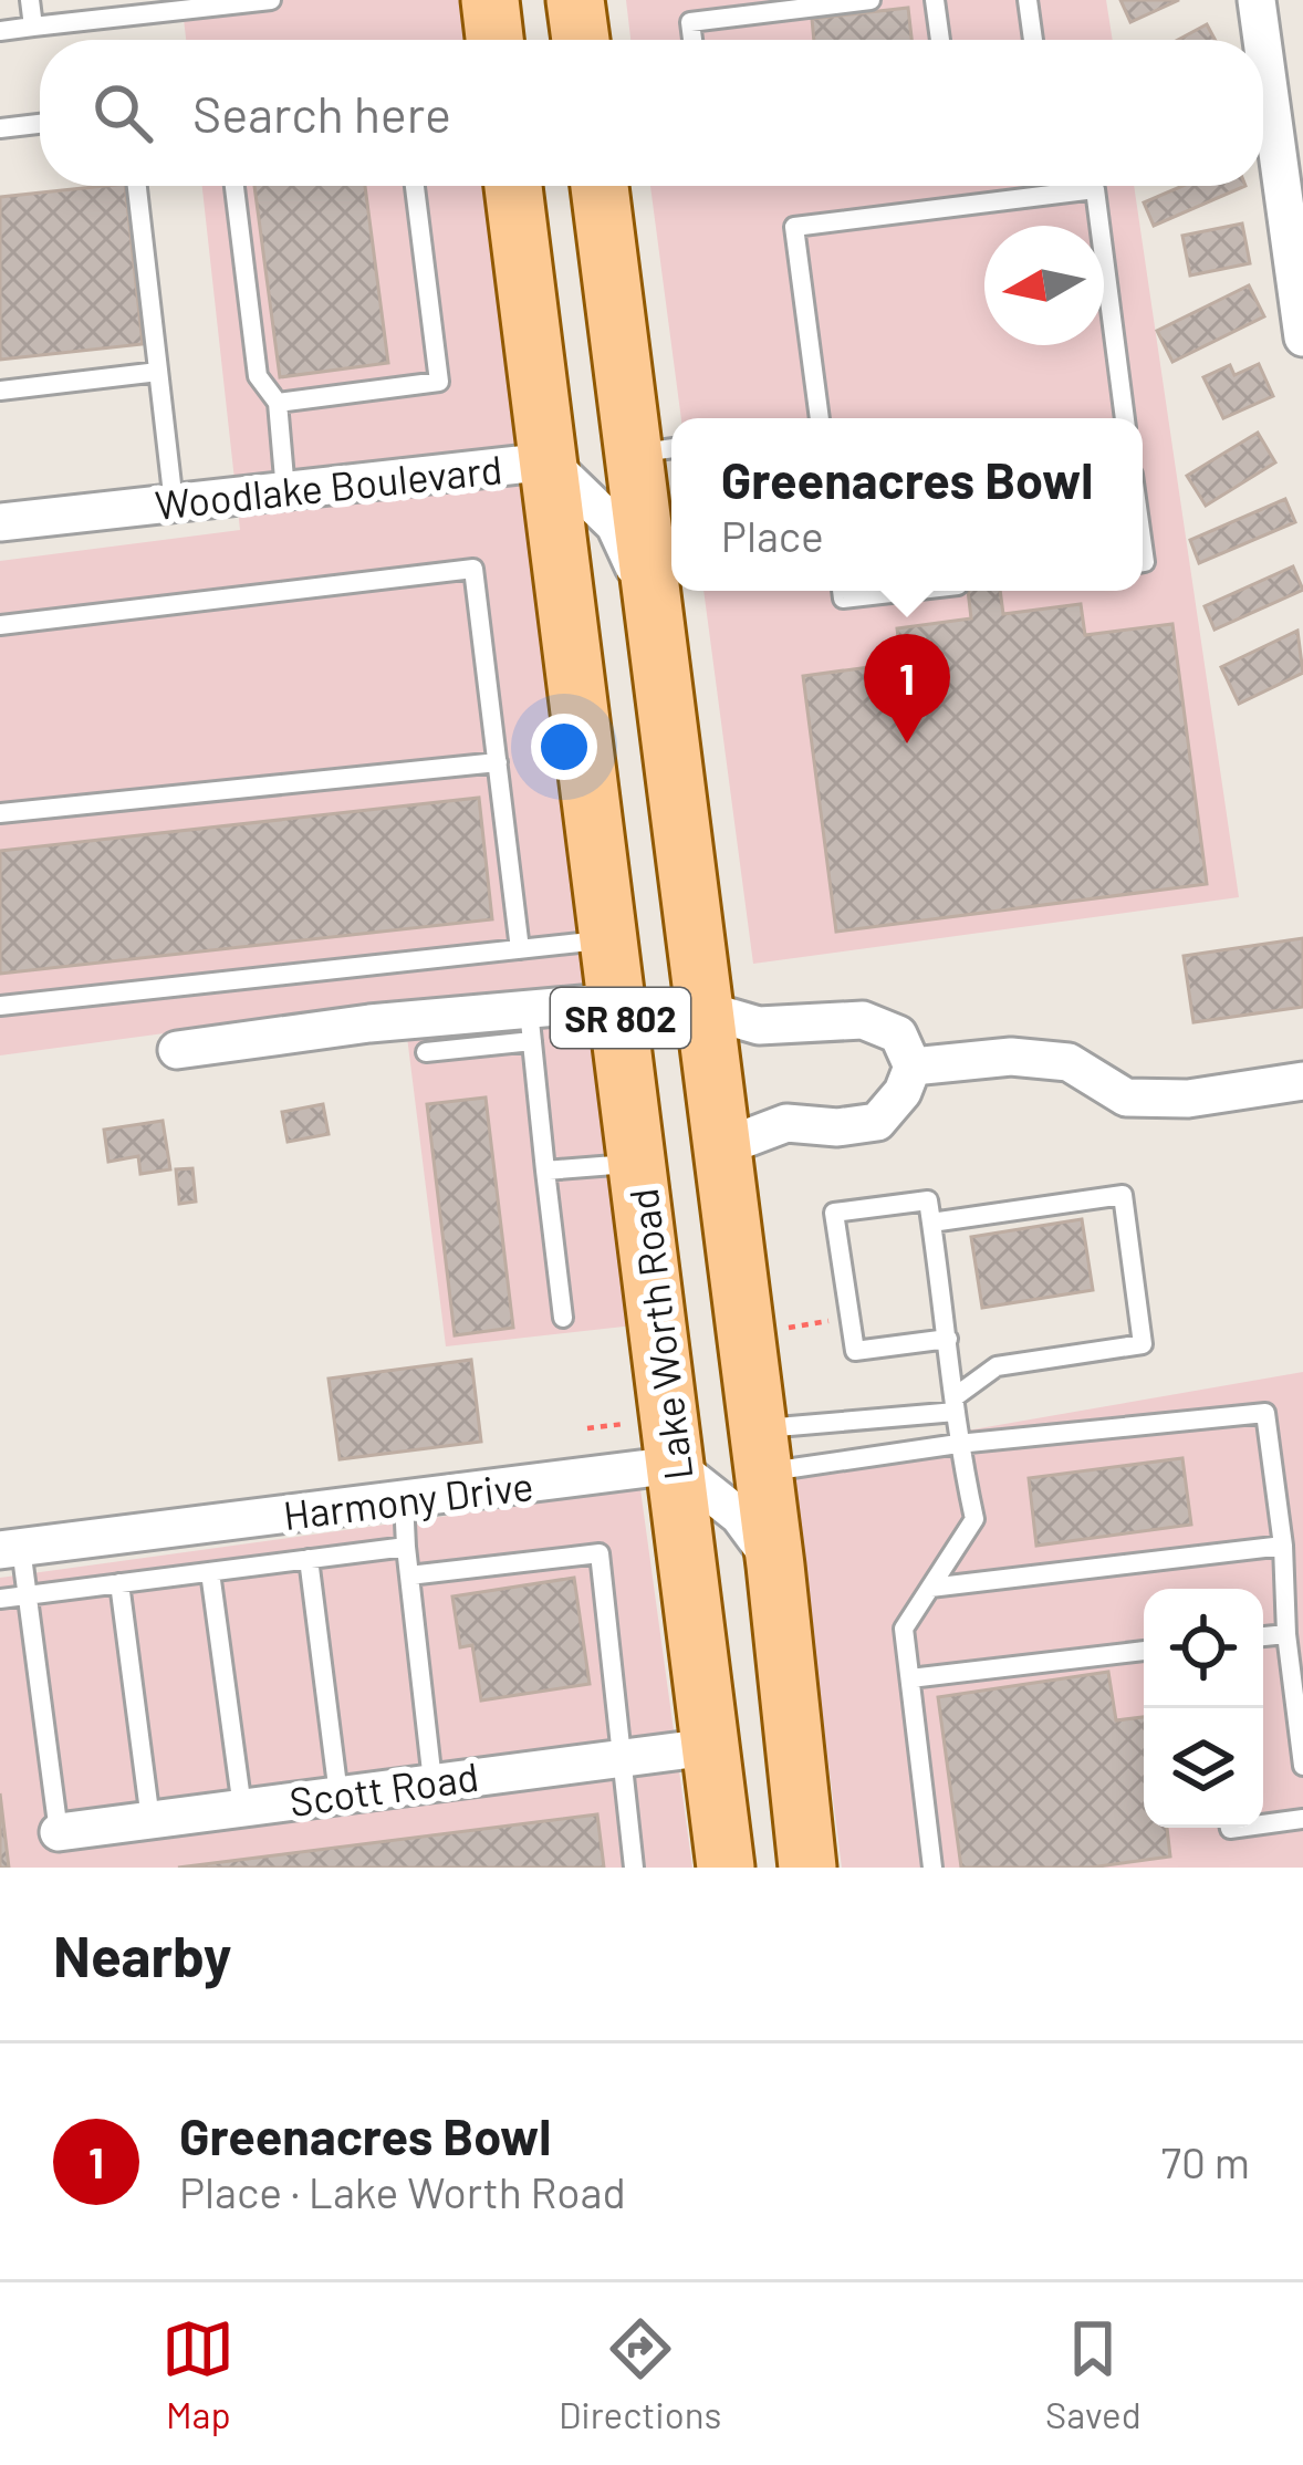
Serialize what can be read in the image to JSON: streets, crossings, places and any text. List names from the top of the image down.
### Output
{
  "streets": {
    "main road": ["SR 802", "Lake Worth Road"],
    "street": ["Woodlake Boulevard", "Harmony Drive", "Scott Road"]
  },
  "crossings": [
    ["Woodlake Boulevard", "SR 802"],
    ["Woodlake Boulevard", "Lake Worth Road"],
    ["Lake Worth Road", "Harmony Drive"],
    ["Lake Worth Road", "Scott Road"]
  ],
  "north": "left",
  "page": {
    "search": "Search here",
    "popup": ["Greenacres Bowl", "Place"],
    "pins": "1",
    "heading": "Nearby",
    "list": [
      {
        "mark": "1",
        "name": "Greenacres Bowl",
        "note": "Place · Lake Worth Road",
        "value": "70 m"
      }
    ],
    "nav": ["Map", "Directions", "Saved"]
  }
}
